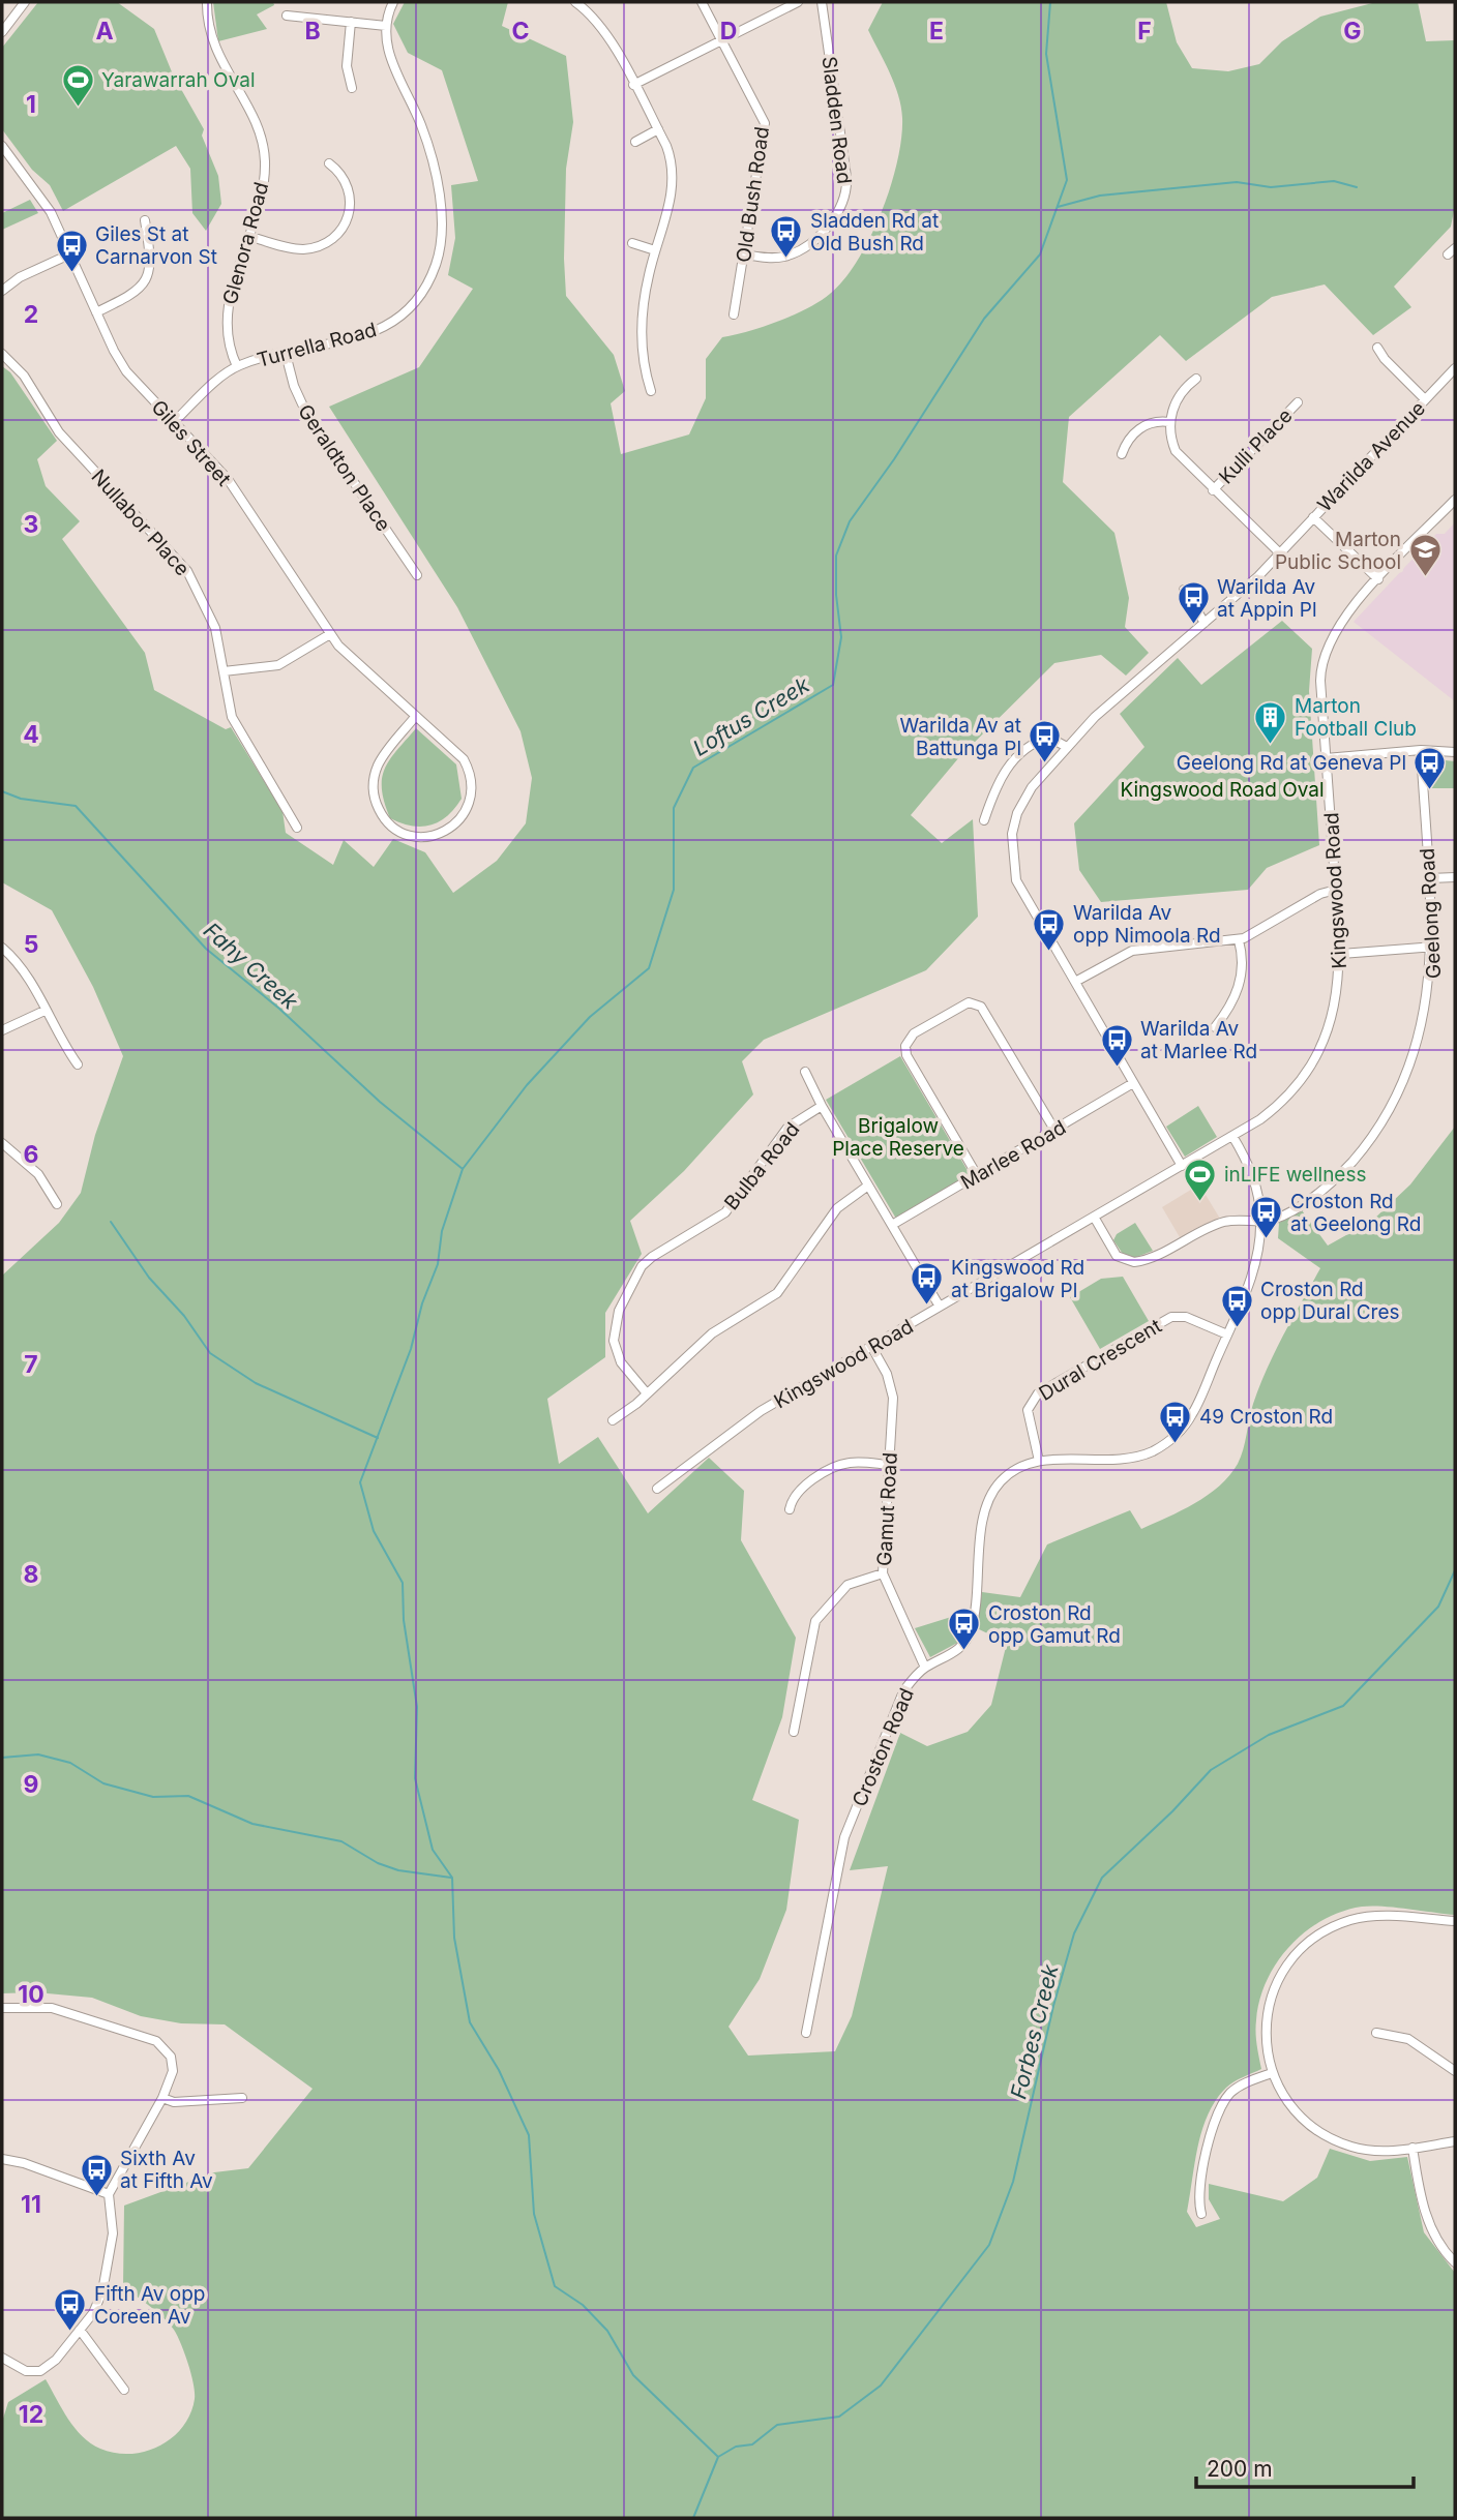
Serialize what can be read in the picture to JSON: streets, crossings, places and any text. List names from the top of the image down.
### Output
{
  "streets": {
    "street": [
      "Sladden Road",
      "Old Bush Road",
      "Glenora Road",
      "Turrella Road",
      "Giles Street",
      "Kulli Place",
      "Warilda Avenue",
      "Geraldton Place",
      "Nullabor Place",
      "Kingswood Road",
      "Geelong Road",
      "Marlee Road",
      "Bulba Road",
      "Dural Crescent",
      "Gamut Road",
      "Croston Road"
    ]
  },
  "crossings": [
    ["Sladden Road", "Old Bush Road"],
    ["Glenora Road", "Turrella Road"],
    ["Turrella Road", "Giles Street"],
    ["Turrella Road", "Geraldton Place"],
    ["Warilda Avenue", "Kingswood Road"],
    ["Warilda Avenue", "Marlee Road"],
    ["Kingswood Road", "Gamut Road"],
    ["Kingswood Road", "Croston Road"],
    ["Geelong Road", "Croston Road"],
    ["Dural Crescent", "Croston Road"],
    ["Gamut Road", "Croston Road"]
  ],
  "water": ["Loftus Creek", "Fahy Creek", "Forbes Creek"],
  "parks": ["Kingswood Road Oval", "Brigalow Place Reserve"],
  "places": {
    "sports": ["Yarawarrah Oval", "inLIFE wellness"],
    "bus stop": [
      "Sladden Rd at Old Bush Rd",
      "Giles St at Carnarvon St",
      "Warilda Av at Appin Pl",
      "Warilda Av at Battunga Pl",
      "Geelong Rd at Geneva Pl",
      "Warilda Av opp Nimoola Rd",
      "Warilda Av at Marlee Rd",
      "Croston Rd at Geelong Rd",
      "Kingswood Rd at Brigalow Pl",
      "Croston Rd opp Dural Cres",
      "49 Croston Rd",
      "Croston Rd opp Gamut Rd",
      "Sixth Av at Fifth Av",
      "Fifth Av opp Coreen Av"
    ],
    "school or university": ["Marton Public School"],
    "building": ["Marton Football Club"]
  },
  "scale_bar": "200 m",
  "grid": {
    "columns": [
      "A",
      "B",
      "C",
      "D",
      "E",
      "F",
      "G"
    ],
    "rows": [
      "1",
      "2",
      "3",
      "4",
      "5",
      "6",
      "7",
      "8",
      "9",
      "10",
      "11",
      "12"
    ]
  }
}
